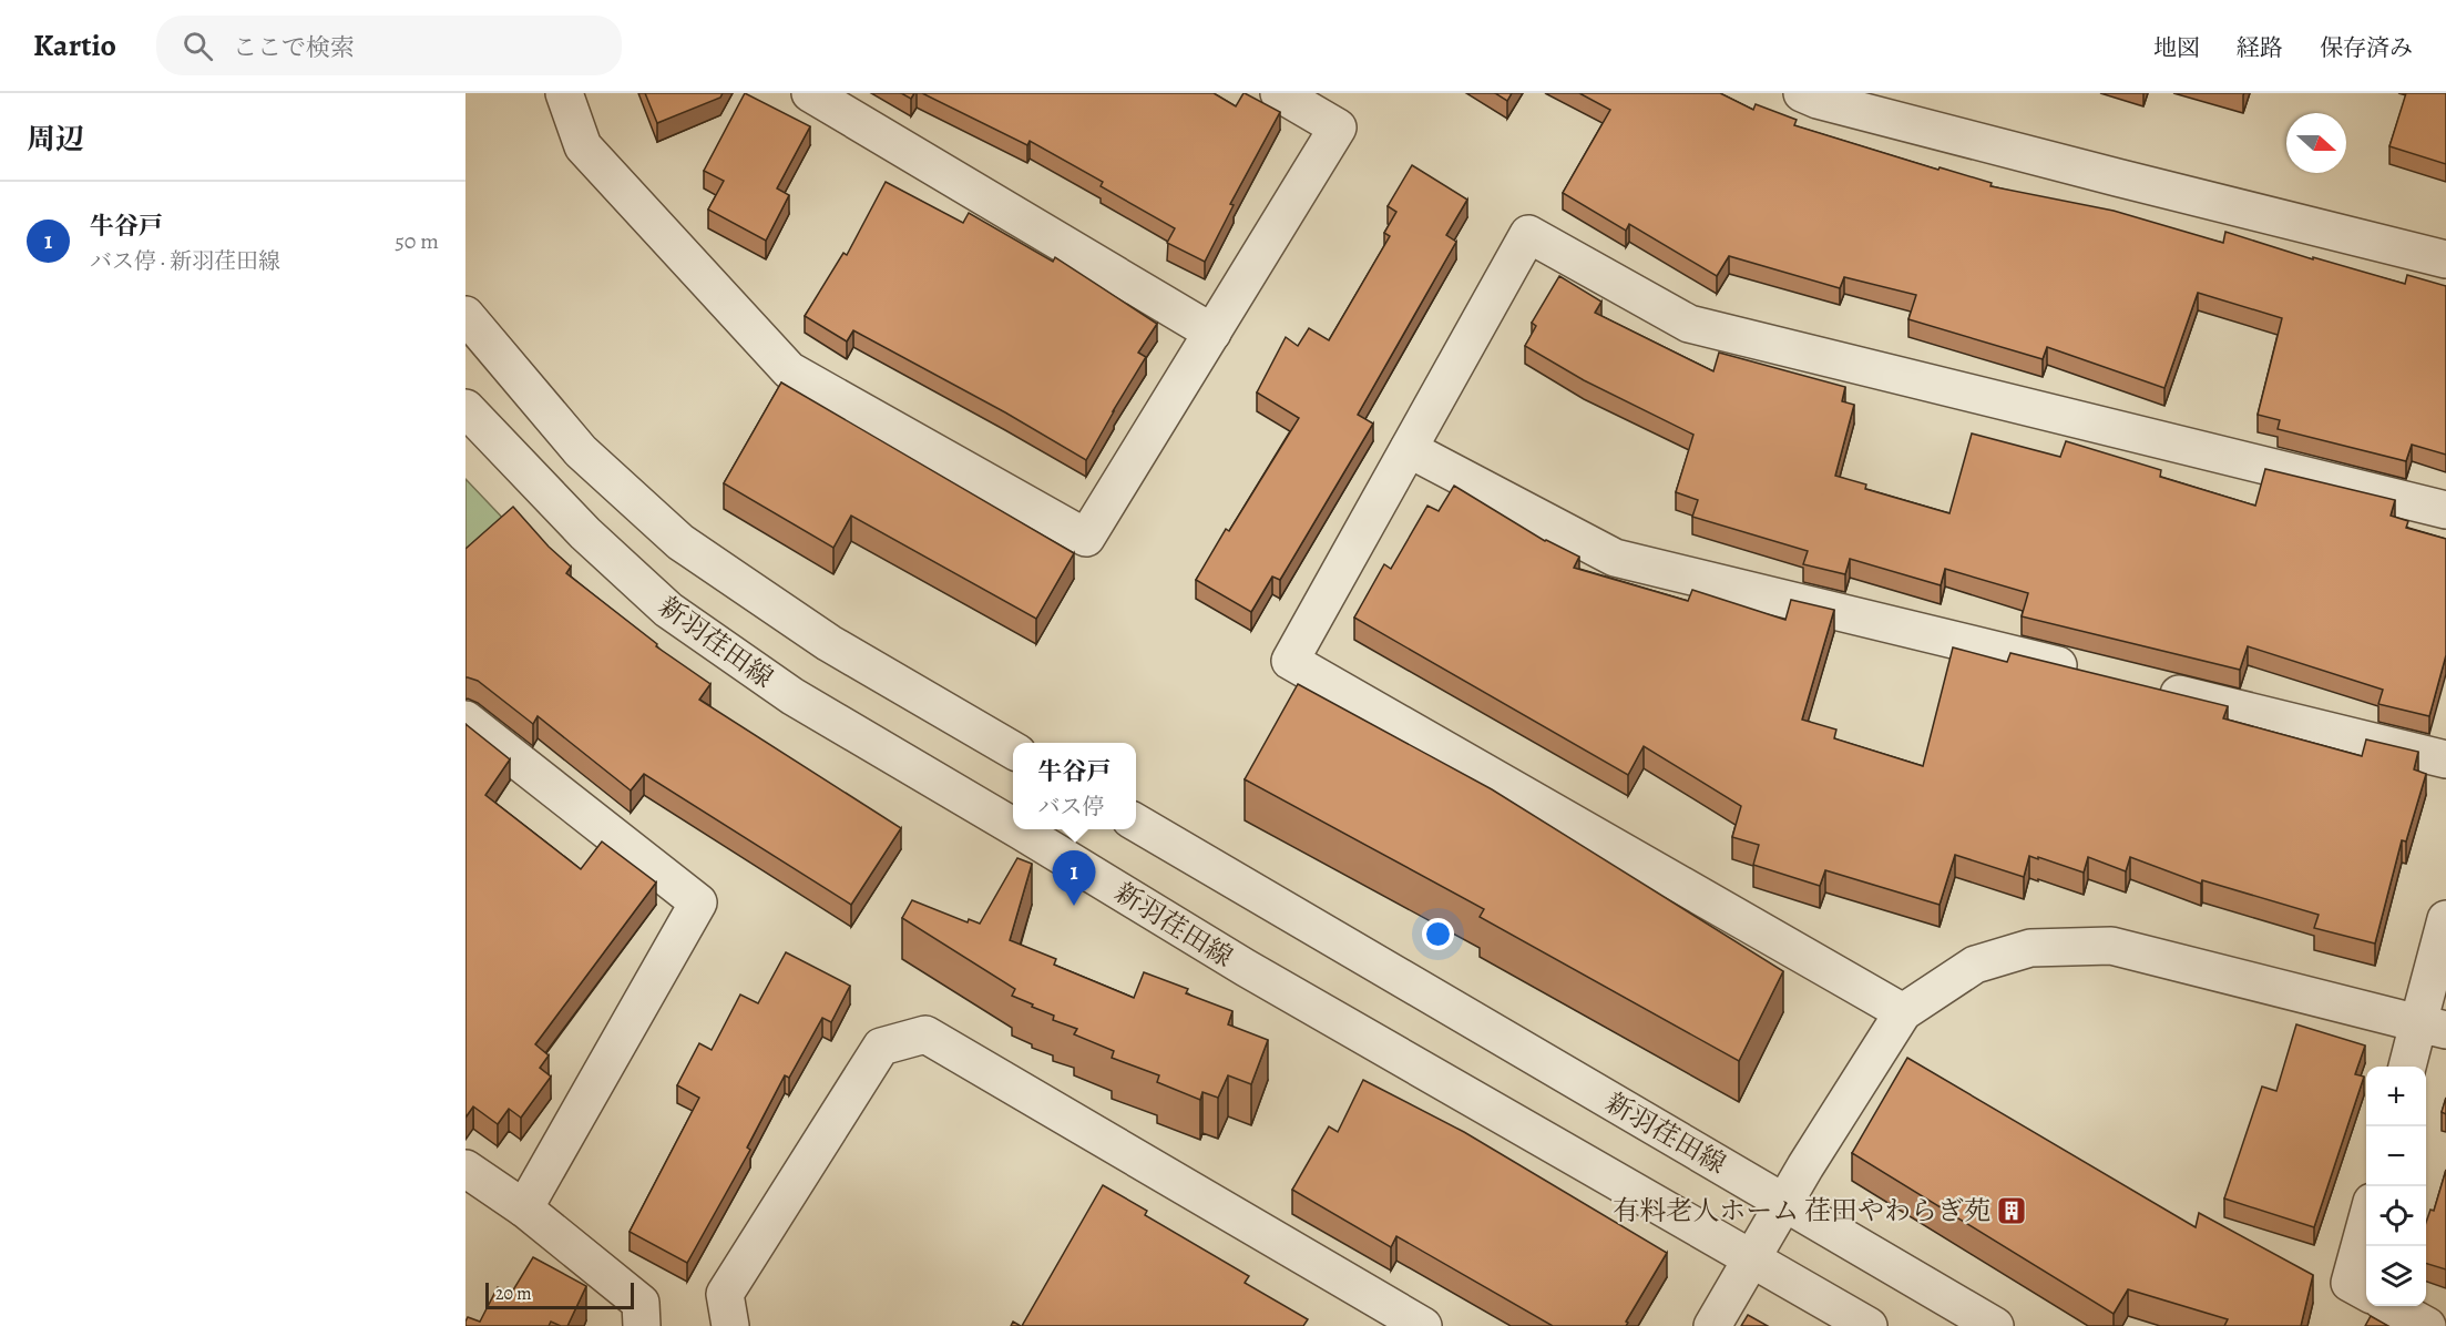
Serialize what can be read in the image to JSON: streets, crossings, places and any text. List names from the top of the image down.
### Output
{
  "streets": {
    "street": ["新羽荏田線"]
  },
  "places": {
    "building": ["有料老人ホーム 荏田やわらぎ苑"]
  },
  "scale_bar": "20 m",
  "north": "right",
  "page": {
    "header": "Kartio",
    "search": "ここで検索",
    "nav": ["地図", "経路", "保存済み"],
    "heading": "周辺",
    "list": [
      {
        "mark": "1",
        "name": "牛谷戸",
        "note": "バス停 · 新羽荏田線",
        "value": "50 m"
      }
    ],
    "popup": ["牛谷戸", "バス停"],
    "pins": "1",
    "map_buttons": ["+", "−"],
    "scale": "20 m"
  }
}
